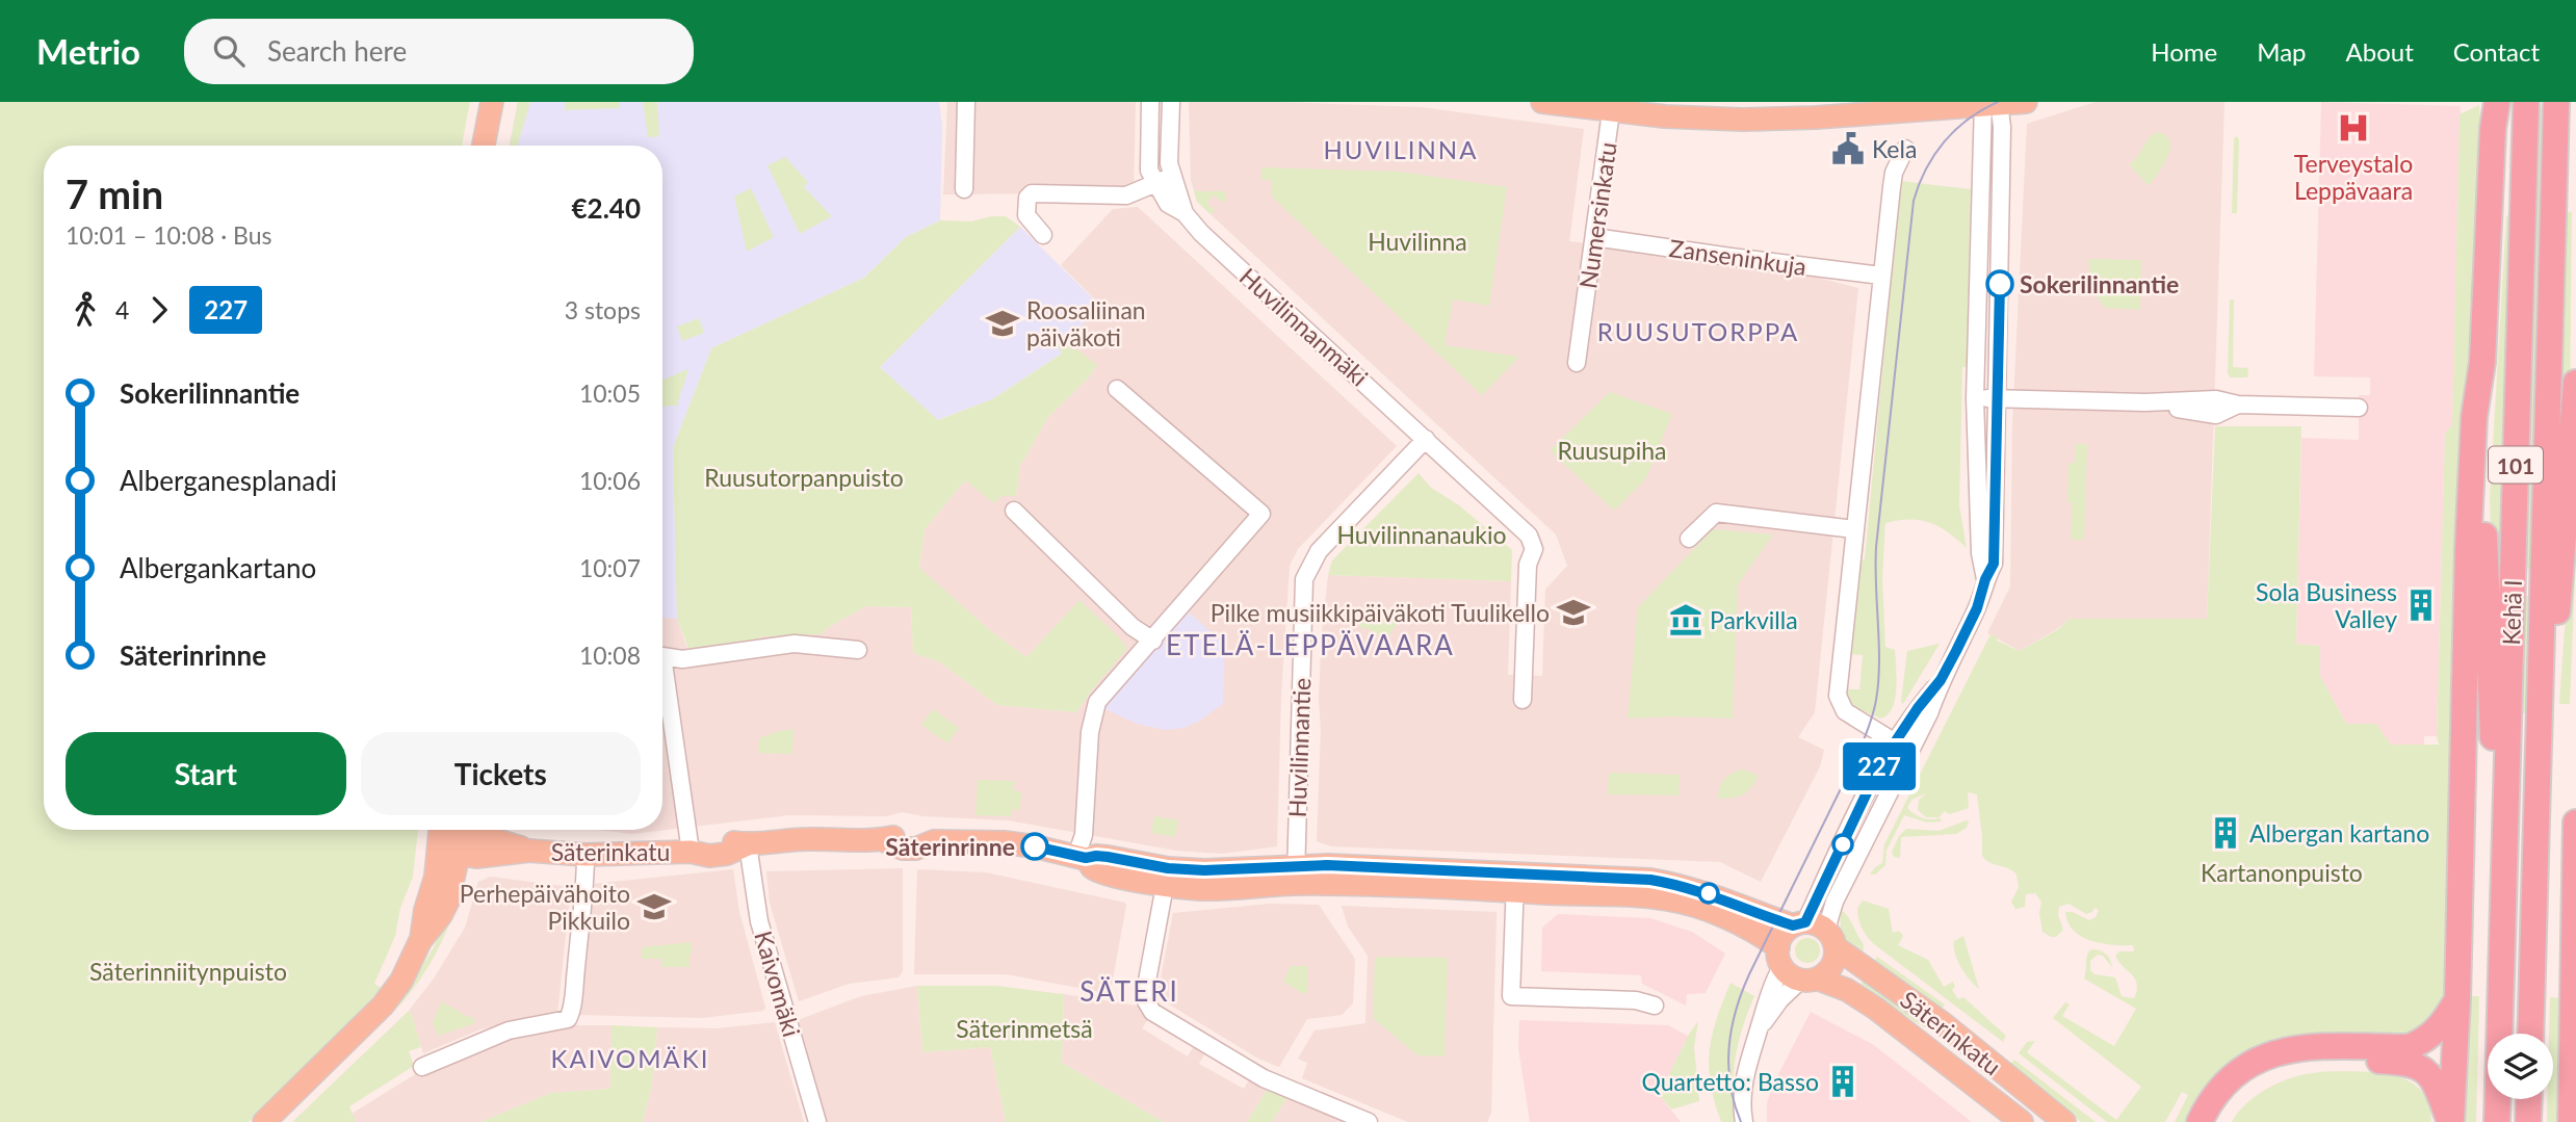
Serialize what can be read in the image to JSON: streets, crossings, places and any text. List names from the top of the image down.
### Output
{
  "streets": {
    "highway": ["101", "Kehä I"],
    "main road": ["Säterinkatu"],
    "street": [
      "Numersinkatu",
      "Zanseninkuja",
      "Huvilinnanmäki",
      "Huvilinnantie",
      "Kaivomäki"
    ]
  },
  "crossings": [
    ["Numersinkatu", "Zanseninkuja"],
    ["Huvilinnanmäki", "Huvilinnantie"],
    ["Huvilinnantie", "Säterinkatu"],
    ["Säterinkatu", "Kaivomäki"]
  ],
  "districts": [
    "HUVILINNA",
    "RUUSUTORPPA",
    "ETELÄ-LEPPÄVAARA",
    "SÄTERI",
    "KAIVOMÄKI"
  ],
  "parks": [
    "Huvilinna",
    "Ruusupiha",
    "Ruusutorpanpuisto",
    "Huvilinnanaukio",
    "Kartanonpuisto",
    "Säterinniitynpuisto",
    "Säterinmetsä"
  ],
  "places": {
    "hospital": ["Terveystalo Leppävaara"],
    "public building": ["Kela"],
    "other": ["Sokerilinnantie", "Säterinrinne"],
    "school or university": ["Roosaliinan päiväkoti", "Pilke musiikkipäiväkoti Tuulikello", "Perhepäivähoito Pikkuilo"],
    "building": ["Sola Business Valley", "Albergan kartano", "Quartetto: Basso"],
    "museum": ["Parkvilla"]
  },
  "lines": ["bus line 227"],
  "page": {
    "header": "Metrio",
    "search": "Search here",
    "nav": [
      "Home",
      "Map",
      "About",
      "Contact"
    ],
    "on_map": "227",
    "heading": ["7 min", "10:01 – 10:08 · Bus", "€2.40"],
    "legs": ["4", "227", "3 stops"],
    "list": [
      {
        "name": "Sokerilinnantie",
        "value": "10:05"
      },
      {
        "name": "Alberganesplanadi",
        "value": "10:06"
      },
      {
        "name": "Albergankartano",
        "value": "10:07"
      },
      {
        "name": "Säterinrinne",
        "value": "10:08"
      }
    ],
    "buttons": ["Start", "Tickets"]
  }
}
